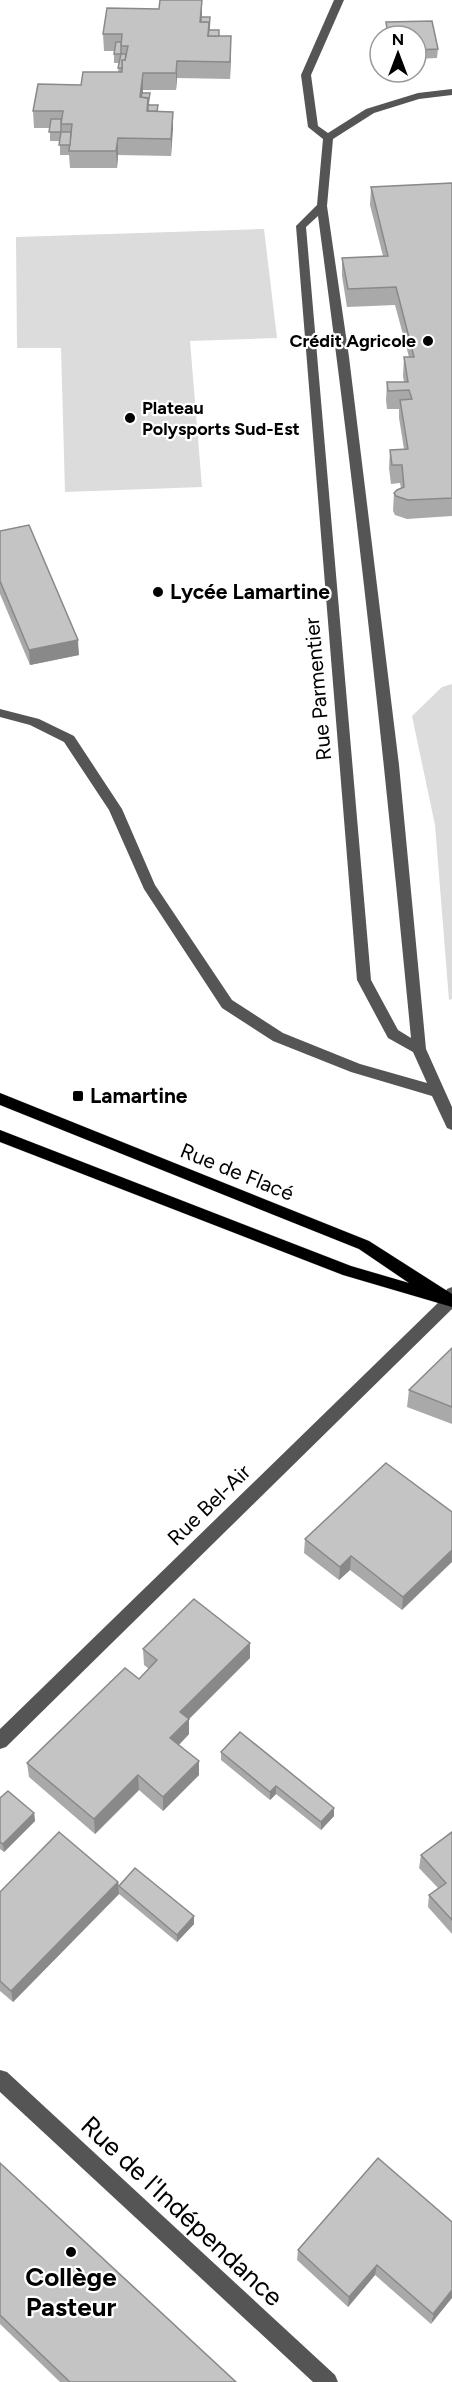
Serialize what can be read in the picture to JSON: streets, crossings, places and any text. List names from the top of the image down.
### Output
{
  "streets": {
    "main road": ["Rue de Flacé"],
    "street": ["Rue Parmentier", "Rue Bel-Air", "Rue de l'Indépendance"]
  },
  "crossings": [
    ["Rue de Flacé", "Rue Bel-Air"]
  ],
  "places": {
    "other": [
      "Crédit Agricole",
      "Plateau Polysports Sud-Est",
      "Lycée Lamartine",
      "Collège Pasteur"
    ],
    "transit": ["Lamartine"]
  },
  "north": "top"
}
